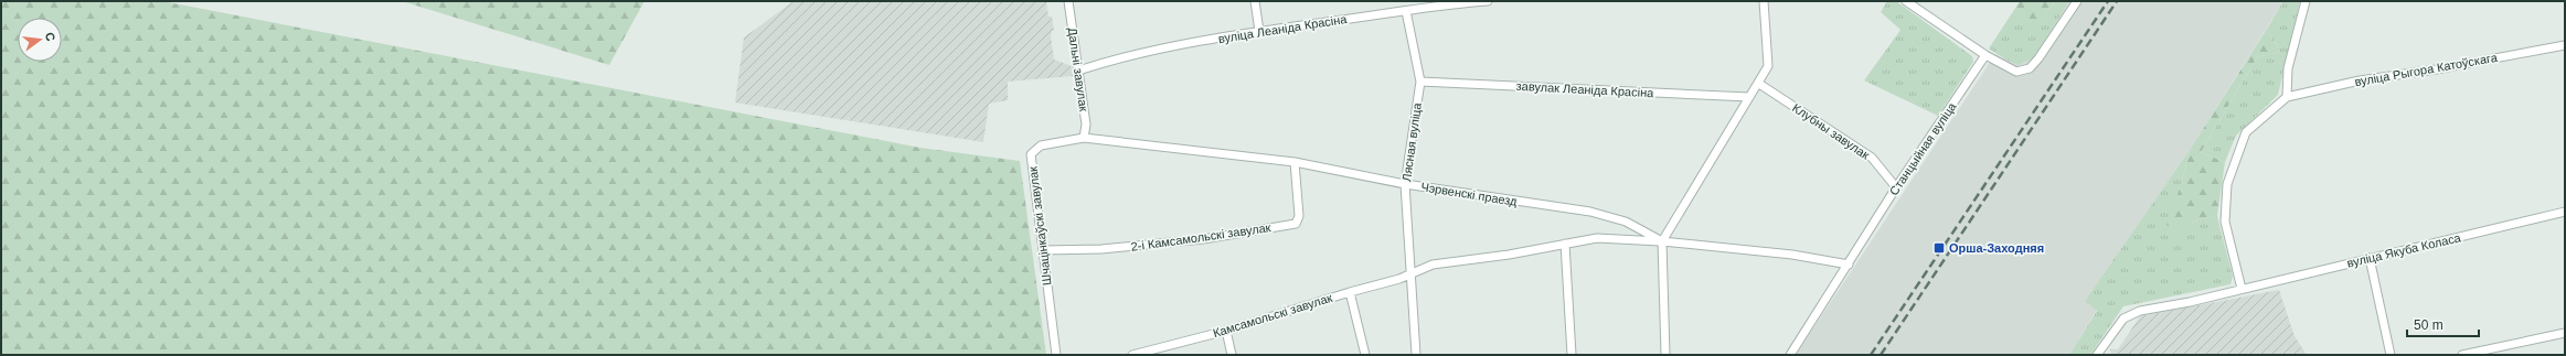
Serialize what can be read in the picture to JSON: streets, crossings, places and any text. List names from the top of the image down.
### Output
{
  "streets": {
    "street": [
      "вуліца Леаніда Красіна",
      "Дальні завулак",
      "вуліца Рыгора Катоўскага",
      "завулак Леаніда Красіна",
      "Клубны завулак",
      "Лясная вуліца",
      "Станцыйная вуліца",
      "Чэрвенскі праезд",
      "Шчацінкаўскі завулак",
      "2-і Камсамольскі завулак",
      "вуліца Якуба Коласа",
      "Камсамольскі завулак"
    ]
  },
  "crossings": [
    ["вуліца Леаніда Красіна", "Дальні завулак"],
    ["вуліца Леаніда Красіна", "Лясная вуліца"],
    ["Дальні завулак", "Чэрвенскі праезд"],
    ["Дальні завулак", "Шчацінкаўскі завулак"],
    ["завулак Леаніда Красіна", "Лясная вуліца"],
    ["Клубны завулак", "Станцыйная вуліца"],
    ["Лясная вуліца", "Чэрвенскі праезд"],
    ["Лясная вуліца", "Камсамольскі завулак"],
    ["Станцыйная вуліца", "Чэрвенскі праезд"],
    ["Чэрвенскі праезд", "Шчацінкаўскі завулак"],
    ["Чэрвенскі праезд", "2-і Камсамольскі завулак"],
    ["Чэрвенскі праезд", "Камсамольскі завулак"],
    ["Шчацінкаўскі завулак", "2-і Камсамольскі завулак"]
  ],
  "places": {
    "transit": ["Орша-Заходняя"]
  },
  "scale_bar": "50 m",
  "north": "right"
}
